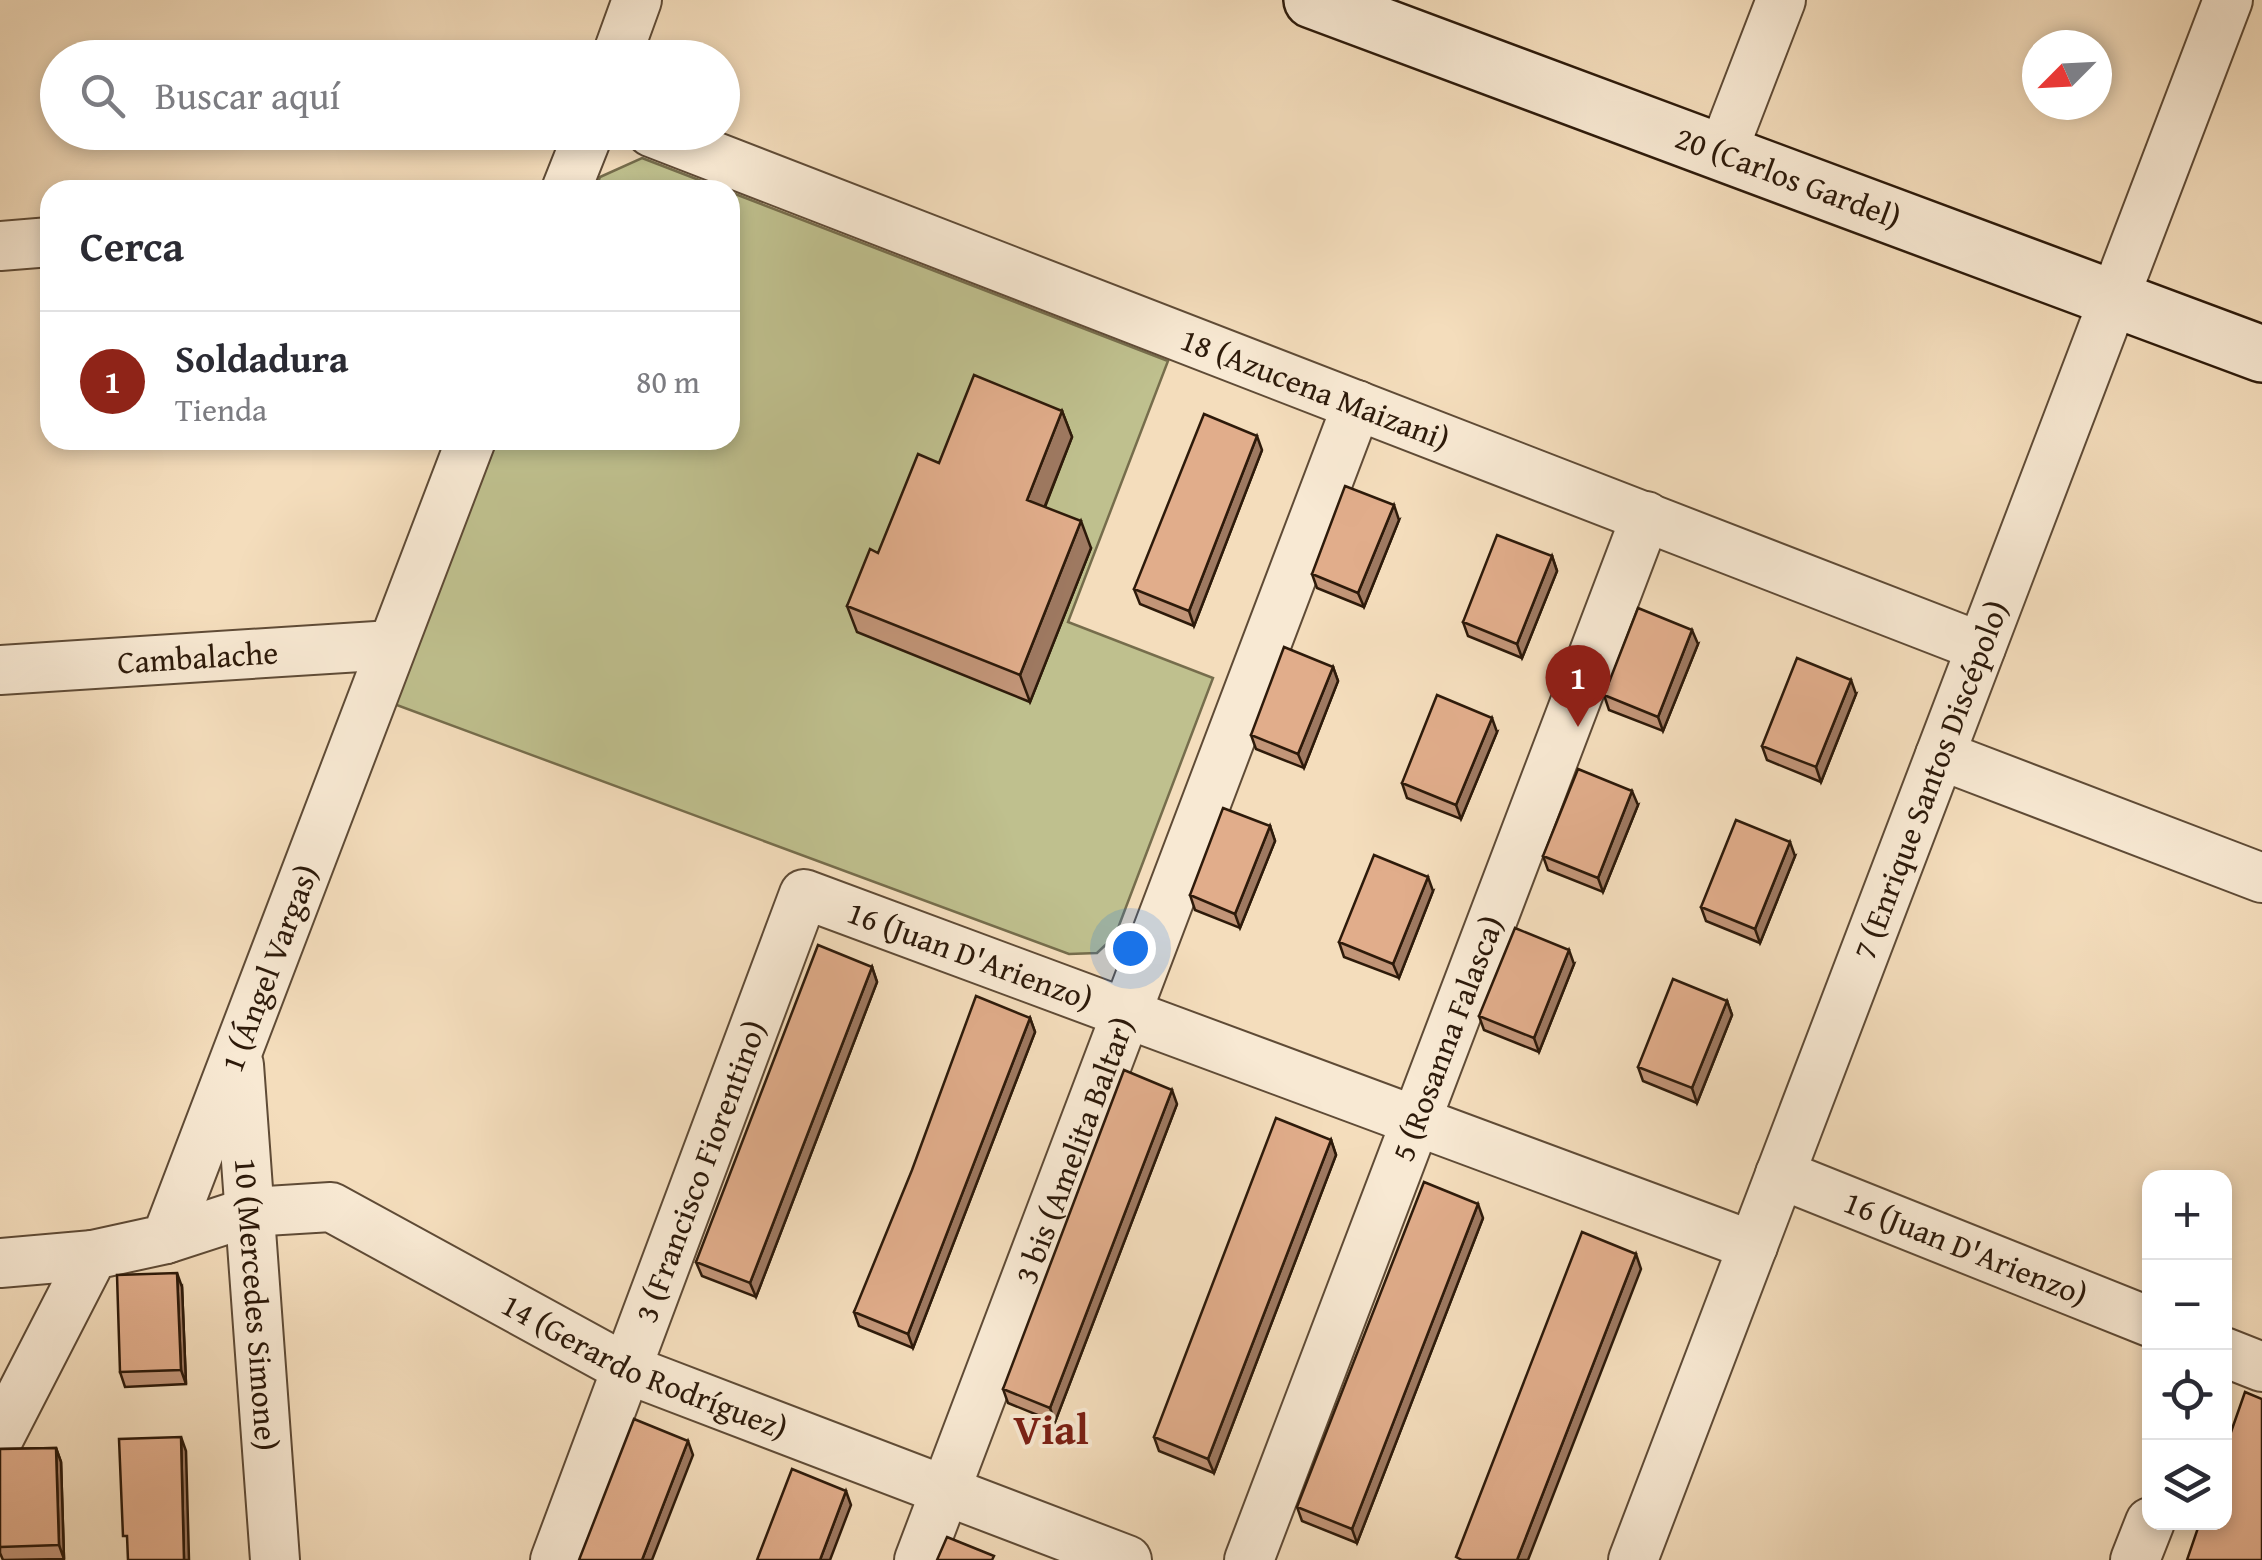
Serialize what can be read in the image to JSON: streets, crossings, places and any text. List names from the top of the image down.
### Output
{
  "streets": {
    "street": [
      "20 (Carlos Gardel)",
      "18 (Azucena Maizani)",
      "Cambalache",
      "7 (Enrique Santos Discépolo)",
      "16 (Juan D'Arienzo)",
      "1 (Ángel Vargas)",
      "5 (Rosanna Falasca)",
      "3 bis (Amelita Baltar)",
      "3 (Francisco Fiorentino)",
      "10 (Mercedes Simone)",
      "14 (Gerardo Rodríguez)"
    ]
  },
  "crossings": [
    ["20 (Carlos Gardel)", "7 (Enrique Santos Discépolo)"],
    ["18 (Azucena Maizani)", "7 (Enrique Santos Discépolo)"],
    ["18 (Azucena Maizani)", "5 (Rosanna Falasca)"],
    ["18 (Azucena Maizani)", "3 bis (Amelita Baltar)"],
    ["Cambalache", "1 (Ángel Vargas)"],
    ["7 (Enrique Santos Discépolo)", "16 (Juan D'Arienzo)"],
    ["16 (Juan D'Arienzo)", "5 (Rosanna Falasca)"],
    ["16 (Juan D'Arienzo)", "3 bis (Amelita Baltar)"],
    ["16 (Juan D'Arienzo)", "3 (Francisco Fiorentino)"],
    ["1 (Ángel Vargas)", "10 (Mercedes Simone)"],
    ["1 (Ángel Vargas)", "14 (Gerardo Rodríguez)"],
    ["3 bis (Amelita Baltar)", "14 (Gerardo Rodríguez)"],
    ["3 (Francisco Fiorentino)", "14 (Gerardo Rodríguez)"],
    ["10 (Mercedes Simone)", "14 (Gerardo Rodríguez)"]
  ],
  "districts": ["Vial"],
  "north": "bottom left",
  "page": {
    "search": "Buscar aquí",
    "heading": "Cerca",
    "list": [
      {
        "mark": "1",
        "name": "Soldadura",
        "note": "Tienda",
        "value": "80 m"
      }
    ],
    "pins": "1",
    "map_buttons": ["+", "−"]
  }
}
